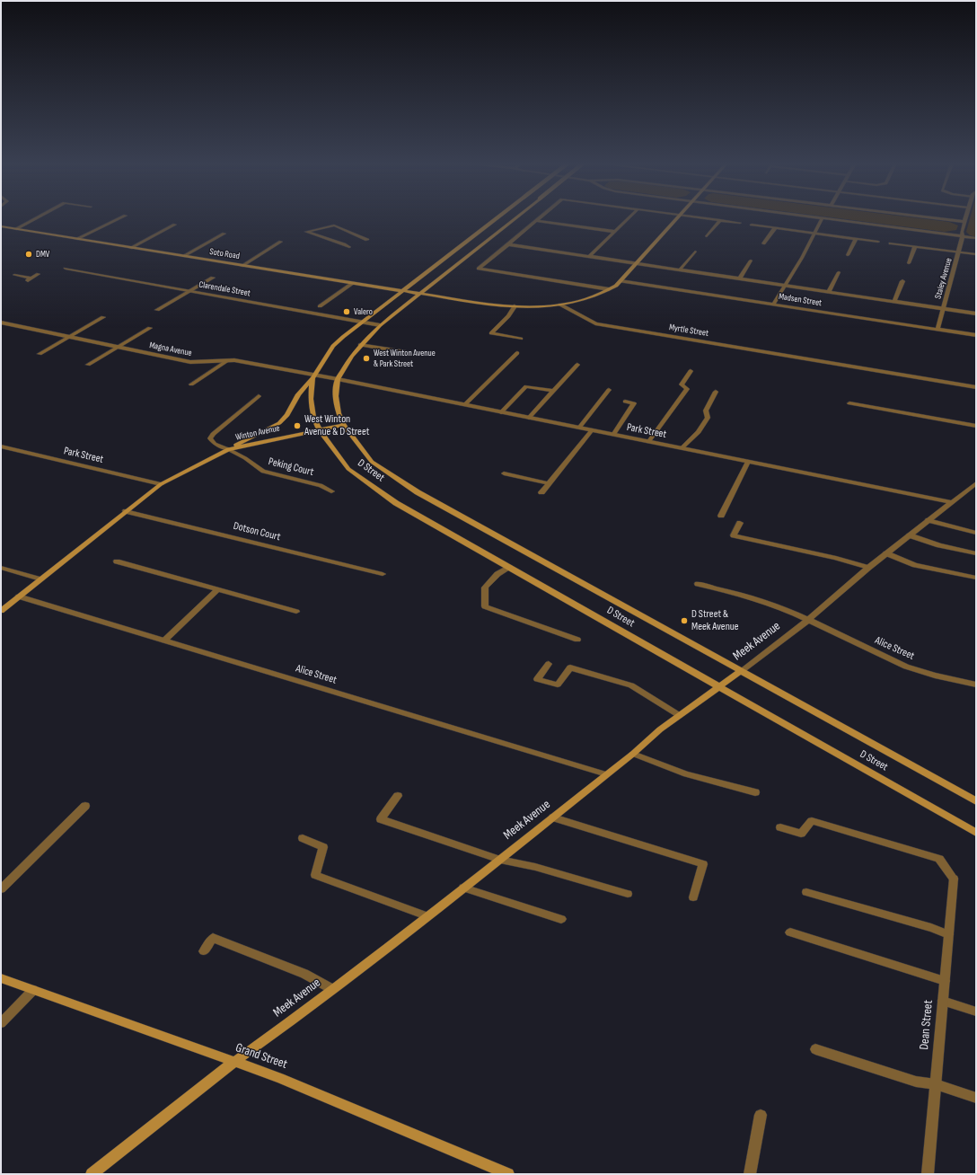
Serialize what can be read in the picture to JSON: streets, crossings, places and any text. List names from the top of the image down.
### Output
{
  "streets": {
    "main road": [
      "Soto Road",
      "Winton Avenue",
      "D Street",
      "Meek Avenue",
      "Grand Street"
    ],
    "street": [
      "Staley Avenue",
      "Clarendale Street",
      "Madsen Street",
      "Myrtle Street",
      "Magna Avenue",
      "Park Street",
      "Peking Court",
      "Dotson Court",
      "Alice Street",
      "Dean Street"
    ]
  },
  "crossings": [
    ["Staley Avenue", "Madsen Street"],
    ["Magna Avenue", "Park Street"],
    ["Magna Avenue", "D Street"],
    ["Park Street", "Winton Avenue"],
    ["Park Street", "Meek Avenue"],
    ["Winton Avenue", "Peking Court"],
    ["Winton Avenue", "D Street"],
    ["Winton Avenue", "Dotson Court"],
    ["Winton Avenue", "Alice Street"],
    ["D Street", "Meek Avenue"],
    ["Meek Avenue", "Alice Street"],
    ["Meek Avenue", "Grand Street"]
  ],
  "places": [
    "DMV",
    "Valero",
    "West Winton Avenue & Park Street",
    "West Winton Avenue & D Street",
    "D Street & Meek Avenue"
  ]
}
